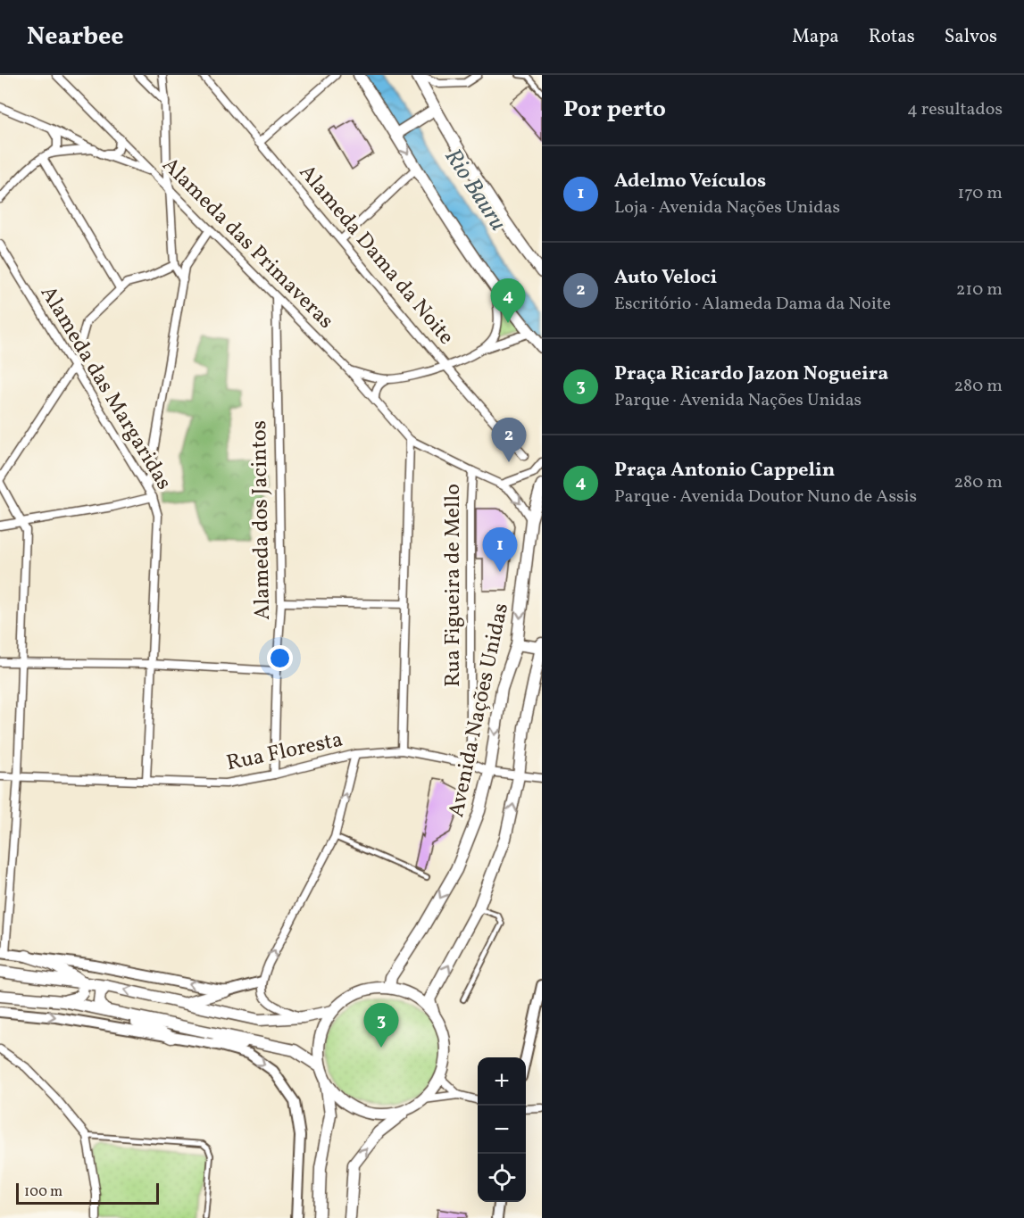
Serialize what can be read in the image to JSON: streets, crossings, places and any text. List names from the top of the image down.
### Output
{
  "streets": {
    "main road": ["Avenida Nações Unidas"],
    "street": [
      "Alameda das Primaveras",
      "Alameda Dama da Noite",
      "Alameda das Margaridas",
      "Alameda dos Jacintos",
      "Rua Figueira de Mello",
      "Rua Floresta"
    ]
  },
  "crossings": [
    ["Alameda das Primaveras", "Alameda dos Jacintos"],
    ["Alameda das Primaveras", "Rua Figueira de Mello"],
    ["Alameda das Margaridas", "Rua Floresta"],
    ["Alameda dos Jacintos", "Rua Floresta"],
    ["Rua Figueira de Mello", "Rua Floresta"],
    ["Avenida Nações Unidas", "Rua Floresta"]
  ],
  "water": ["Rio Bauru"],
  "scale_bar": "100 m",
  "page": {
    "header": "Nearbee",
    "nav": ["Mapa", "Rotas", "Salvos"],
    "heading": ["Por perto", "4 resultados"],
    "list": [
      {
        "mark": "1",
        "name": "Adelmo Veículos",
        "note": "Loja · Avenida Nações Unidas",
        "value": "170 m"
      },
      {
        "mark": "2",
        "name": "Auto Veloci",
        "note": "Escritório · Alameda Dama da Noite",
        "value": "210 m"
      },
      {
        "mark": "3",
        "name": "Praça Ricardo Jazon Nogueira",
        "note": "Parque · Avenida Nações Unidas",
        "value": "280 m"
      },
      {
        "mark": "4",
        "name": "Praça Antonio Cappelin",
        "note": "Parque · Avenida Doutor Nuno de Assis",
        "value": "280 m"
      }
    ],
    "pins": [
      "4",
      "2",
      "1",
      "3"
    ],
    "map_buttons": ["+", "−"],
    "scale": "100 m"
  }
}
